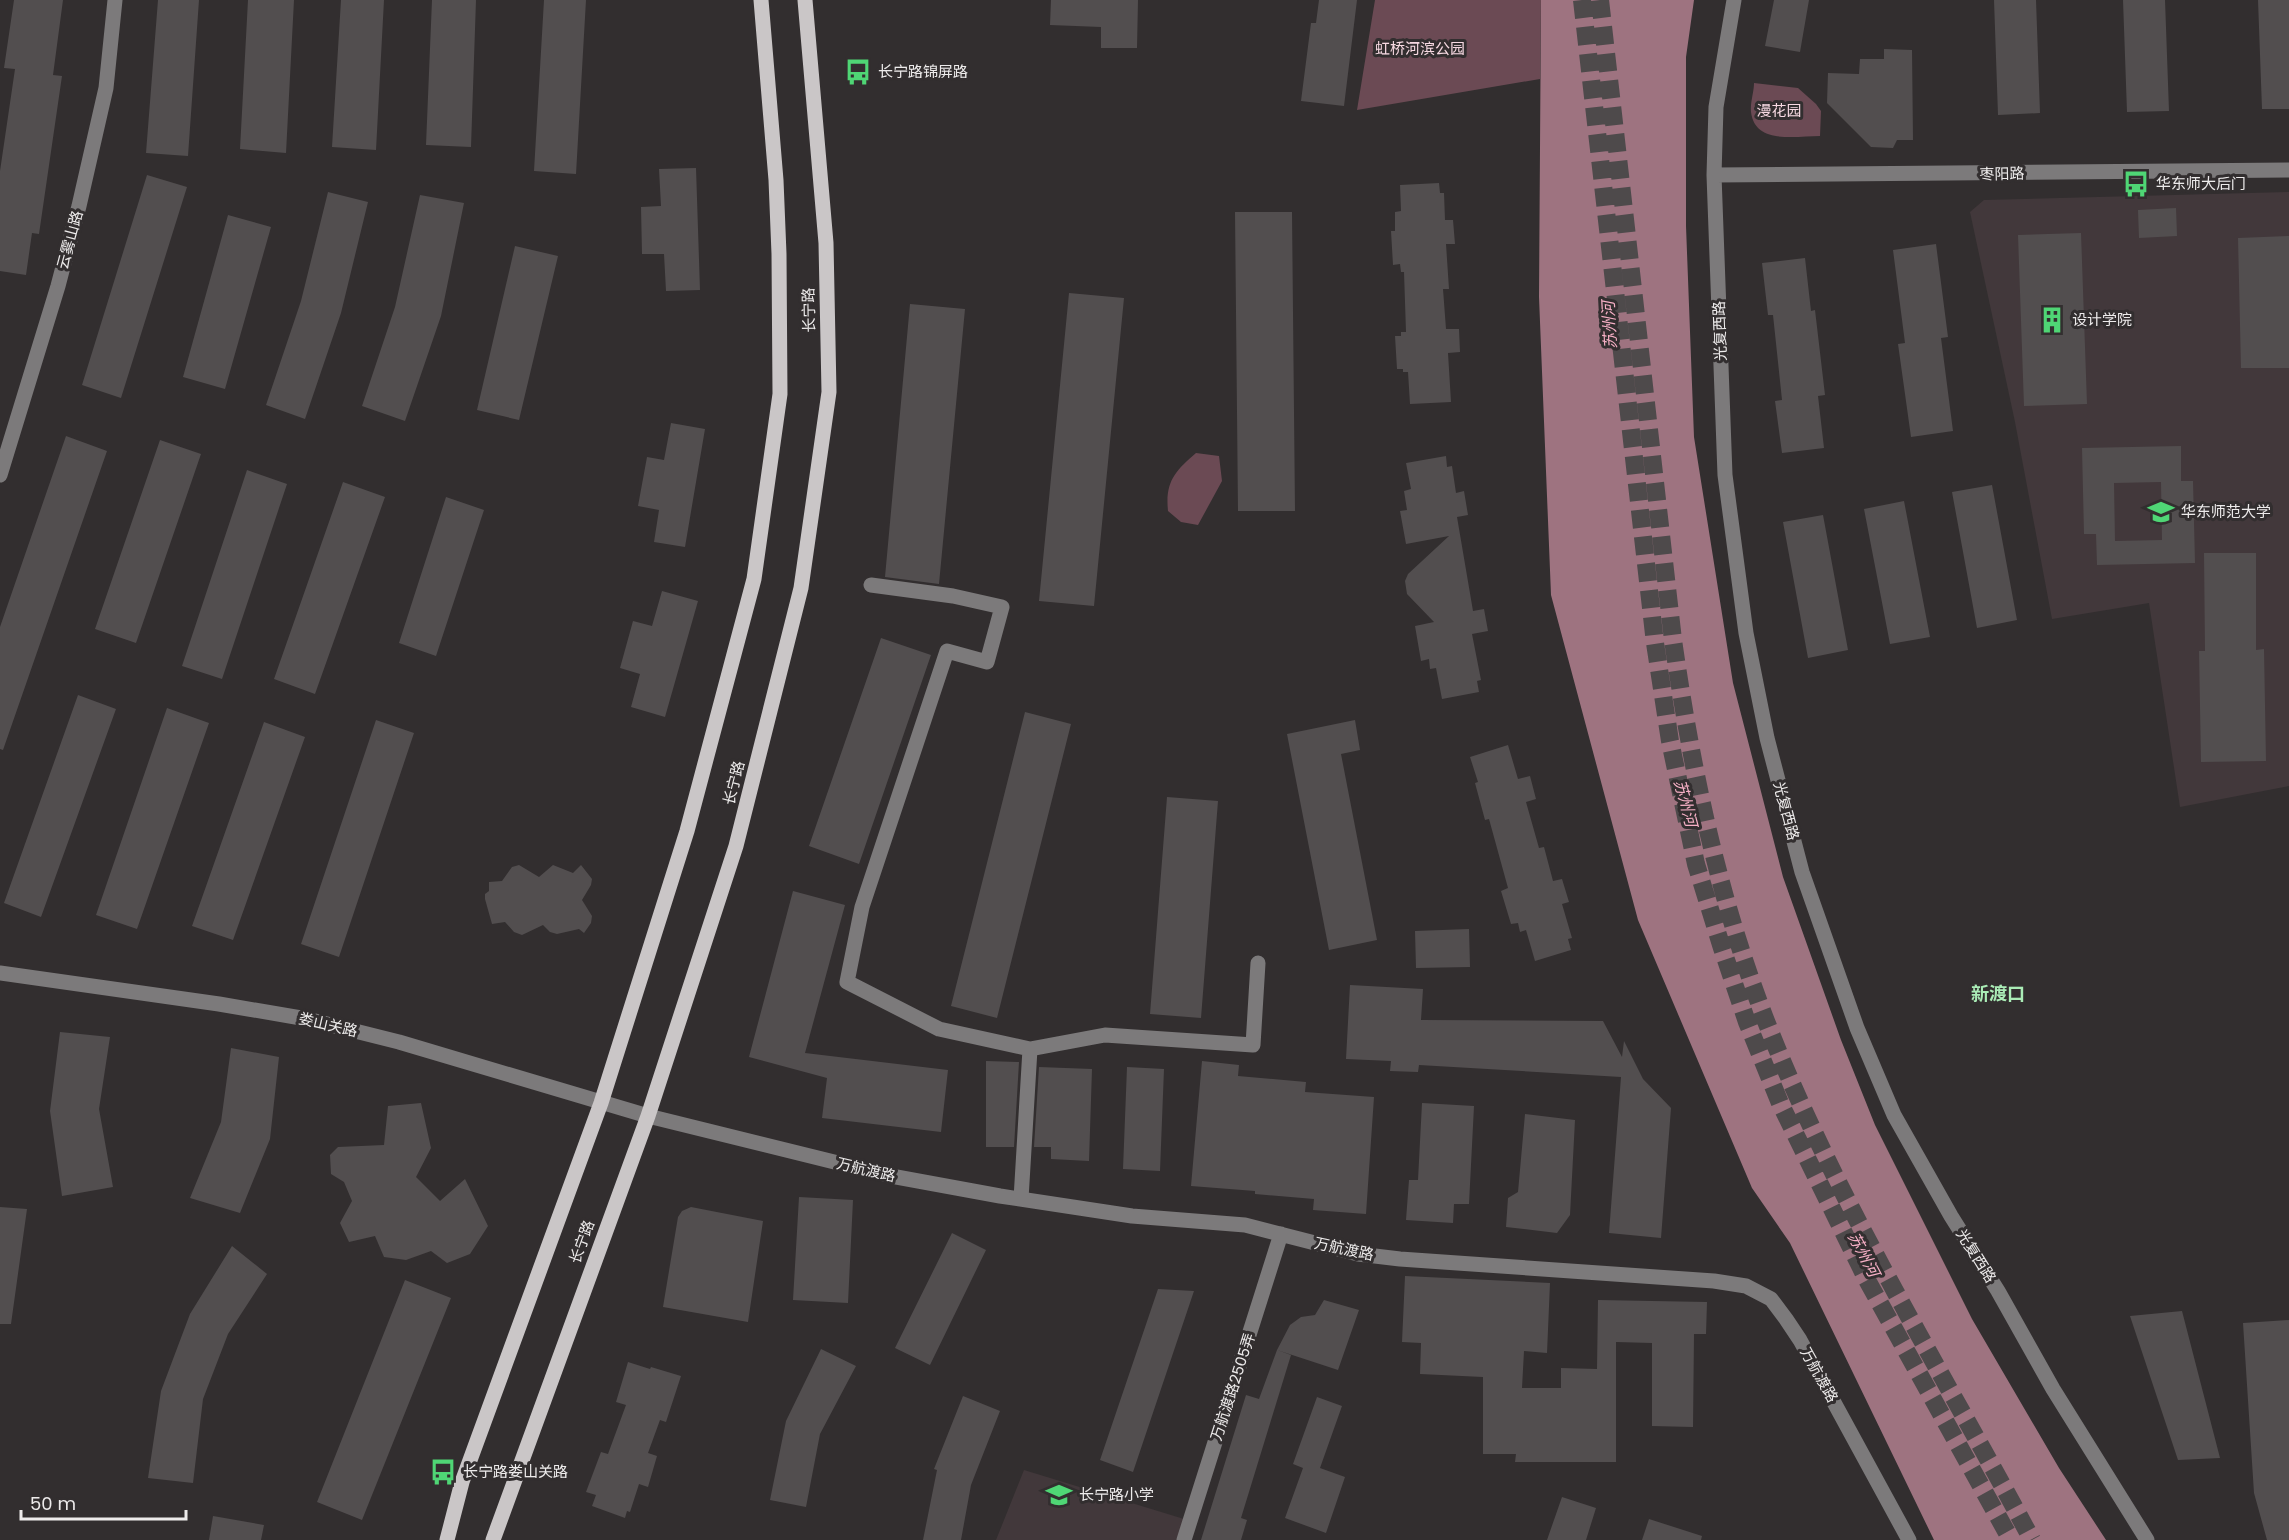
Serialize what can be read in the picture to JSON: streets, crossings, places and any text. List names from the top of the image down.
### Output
{
  "streets": {
    "main road": ["长宁路"],
    "street": [
      "枣阳路",
      "云雾山路",
      "光复西路",
      "娄山关路",
      "万航渡路",
      "万航渡路2505弄"
    ]
  },
  "crossings": [
    ["枣阳路", "光复西路"],
    ["长宁路", "娄山关路"],
    ["长宁路", "万航渡路"],
    ["娄山关路", "万航渡路"],
    ["万航渡路", "万航渡路2505弄"]
  ],
  "districts": ["新渡口"],
  "water": ["苏州河"],
  "parks": ["虹桥河滨公园", "漫花园"],
  "places": {
    "bus stop": ["长宁路锦屏路", "华东师大后门", "长宁路娄山关路"],
    "building": ["设计学院"],
    "school or university": ["华东师范大学", "长宁路小学"]
  },
  "scale_bar": "50 m"
}
